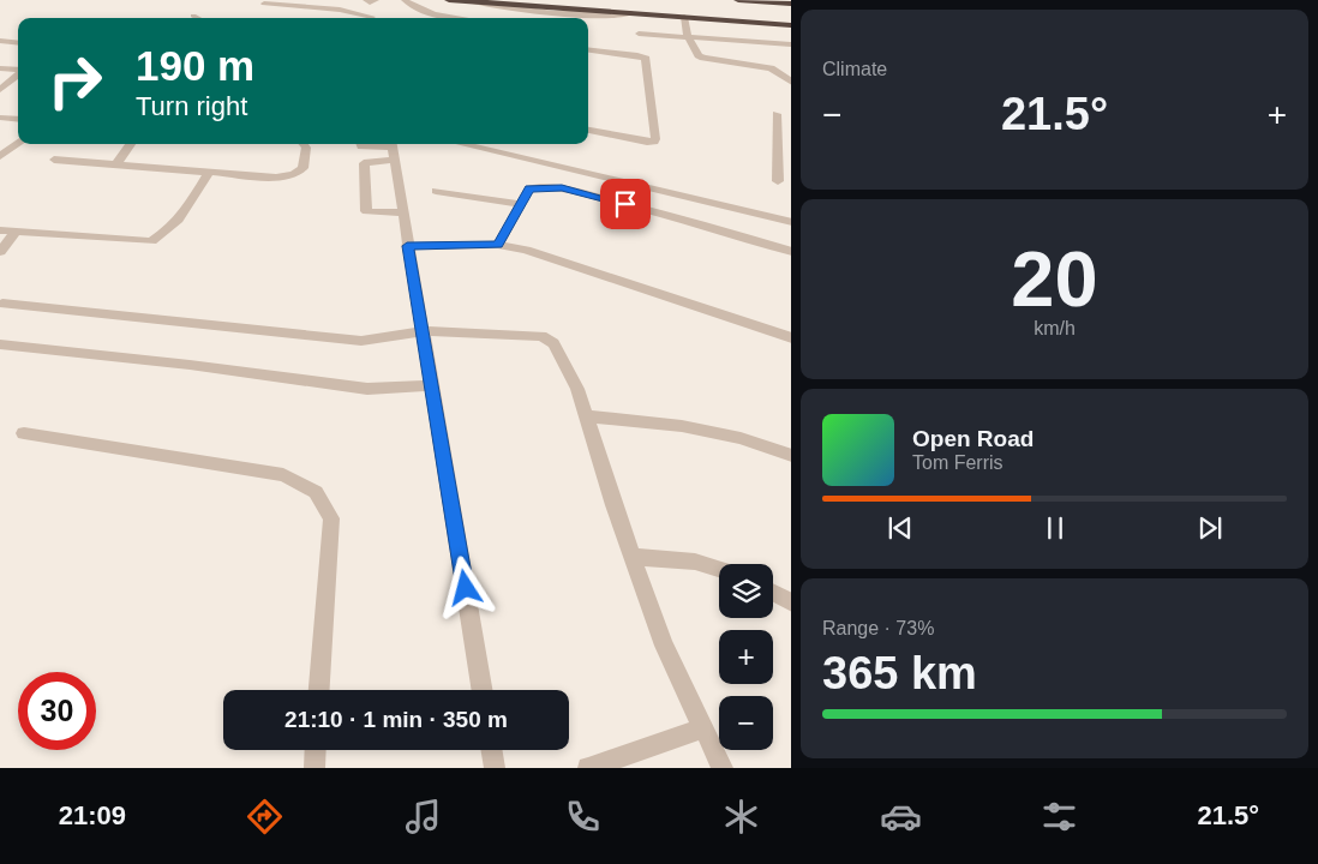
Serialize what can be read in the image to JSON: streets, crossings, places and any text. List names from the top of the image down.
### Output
{
  "page": {
    "tile": [
      "Climate",
      ["20", "km/h"],
      ["Range · 73%", "365 km"]
    ],
    "turn": ["190 m", "Turn right"],
    "heat": ["−", "21.5°", "+"],
    "song": ["Open Road", "Tom Ferris"],
    "map_buttons": ["+", "−"],
    "limit": "30",
    "trip": "21:10 · 1 min · 350 m",
    "tabs": ["21:09", "21.5°"]
  }
}
